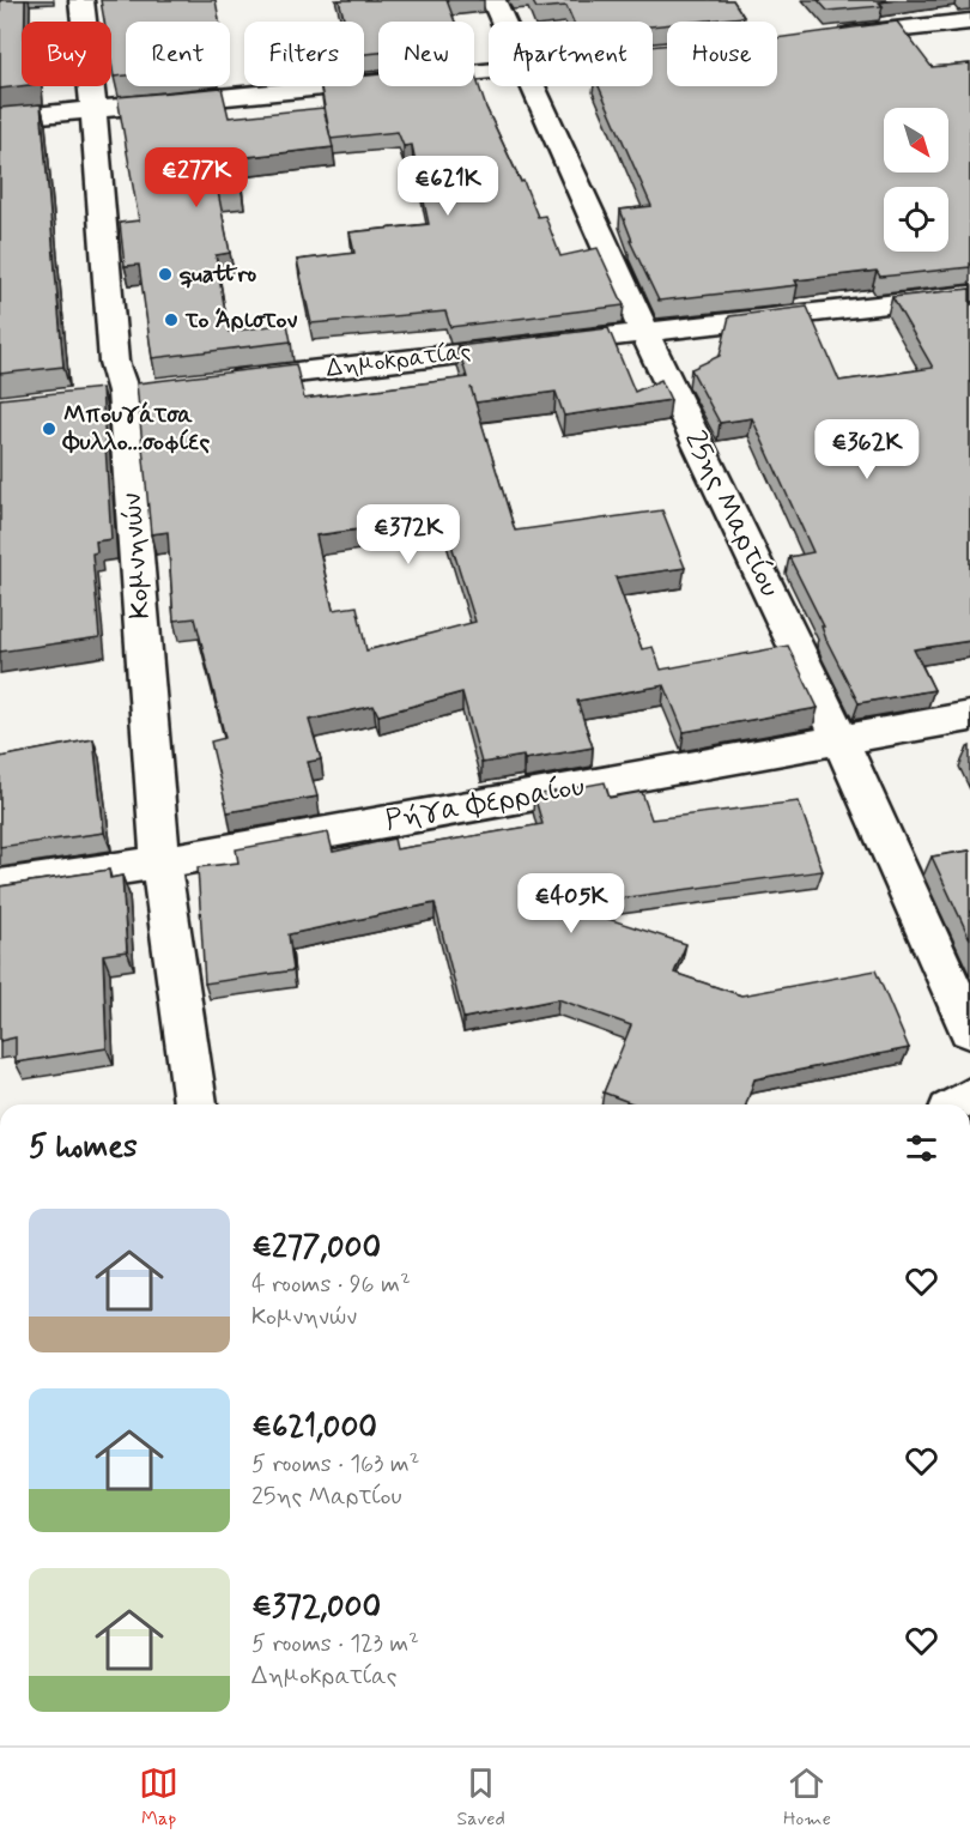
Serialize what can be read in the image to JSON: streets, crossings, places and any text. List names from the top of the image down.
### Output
{
  "streets": {
    "street": [
      "Δημοκρατίας",
      "25ης Μαρτίου",
      "Κομνηνών",
      "Ρήγα Φερραίου"
    ]
  },
  "crossings": [
    ["Δημοκρατίας", "25ης Μαρτίου"],
    ["25ης Μαρτίου", "Ρήγα Φερραίου"],
    ["Κομνηνών", "Ρήγα Φερραίου"]
  ],
  "places": ["quattro", "το Άριστον", "Μπουγάτσα Φυλλο...σοφίες"],
  "north": "bottom right",
  "page": {
    "chip": [
      "Buy",
      "Rent",
      "Filters",
      "New",
      "Apartment",
      "House"
    ],
    "price": [
      "€277K",
      "€621K",
      "€362K",
      "€372K",
      "€405K"
    ],
    "heading": "5 homes",
    "list": [
      {
        "name": "€277,000",
        "note": "4 rooms · 96 m² · Κομνηνών"
      },
      {
        "name": "€621,000",
        "note": "5 rooms · 163 m² · 25ης Μαρτίου"
      },
      {
        "name": "€372,000",
        "note": "5 rooms · 123 m² · Δημοκρατίας"
      }
    ],
    "tabs": ["Map", "Saved", "Home"]
  }
}
